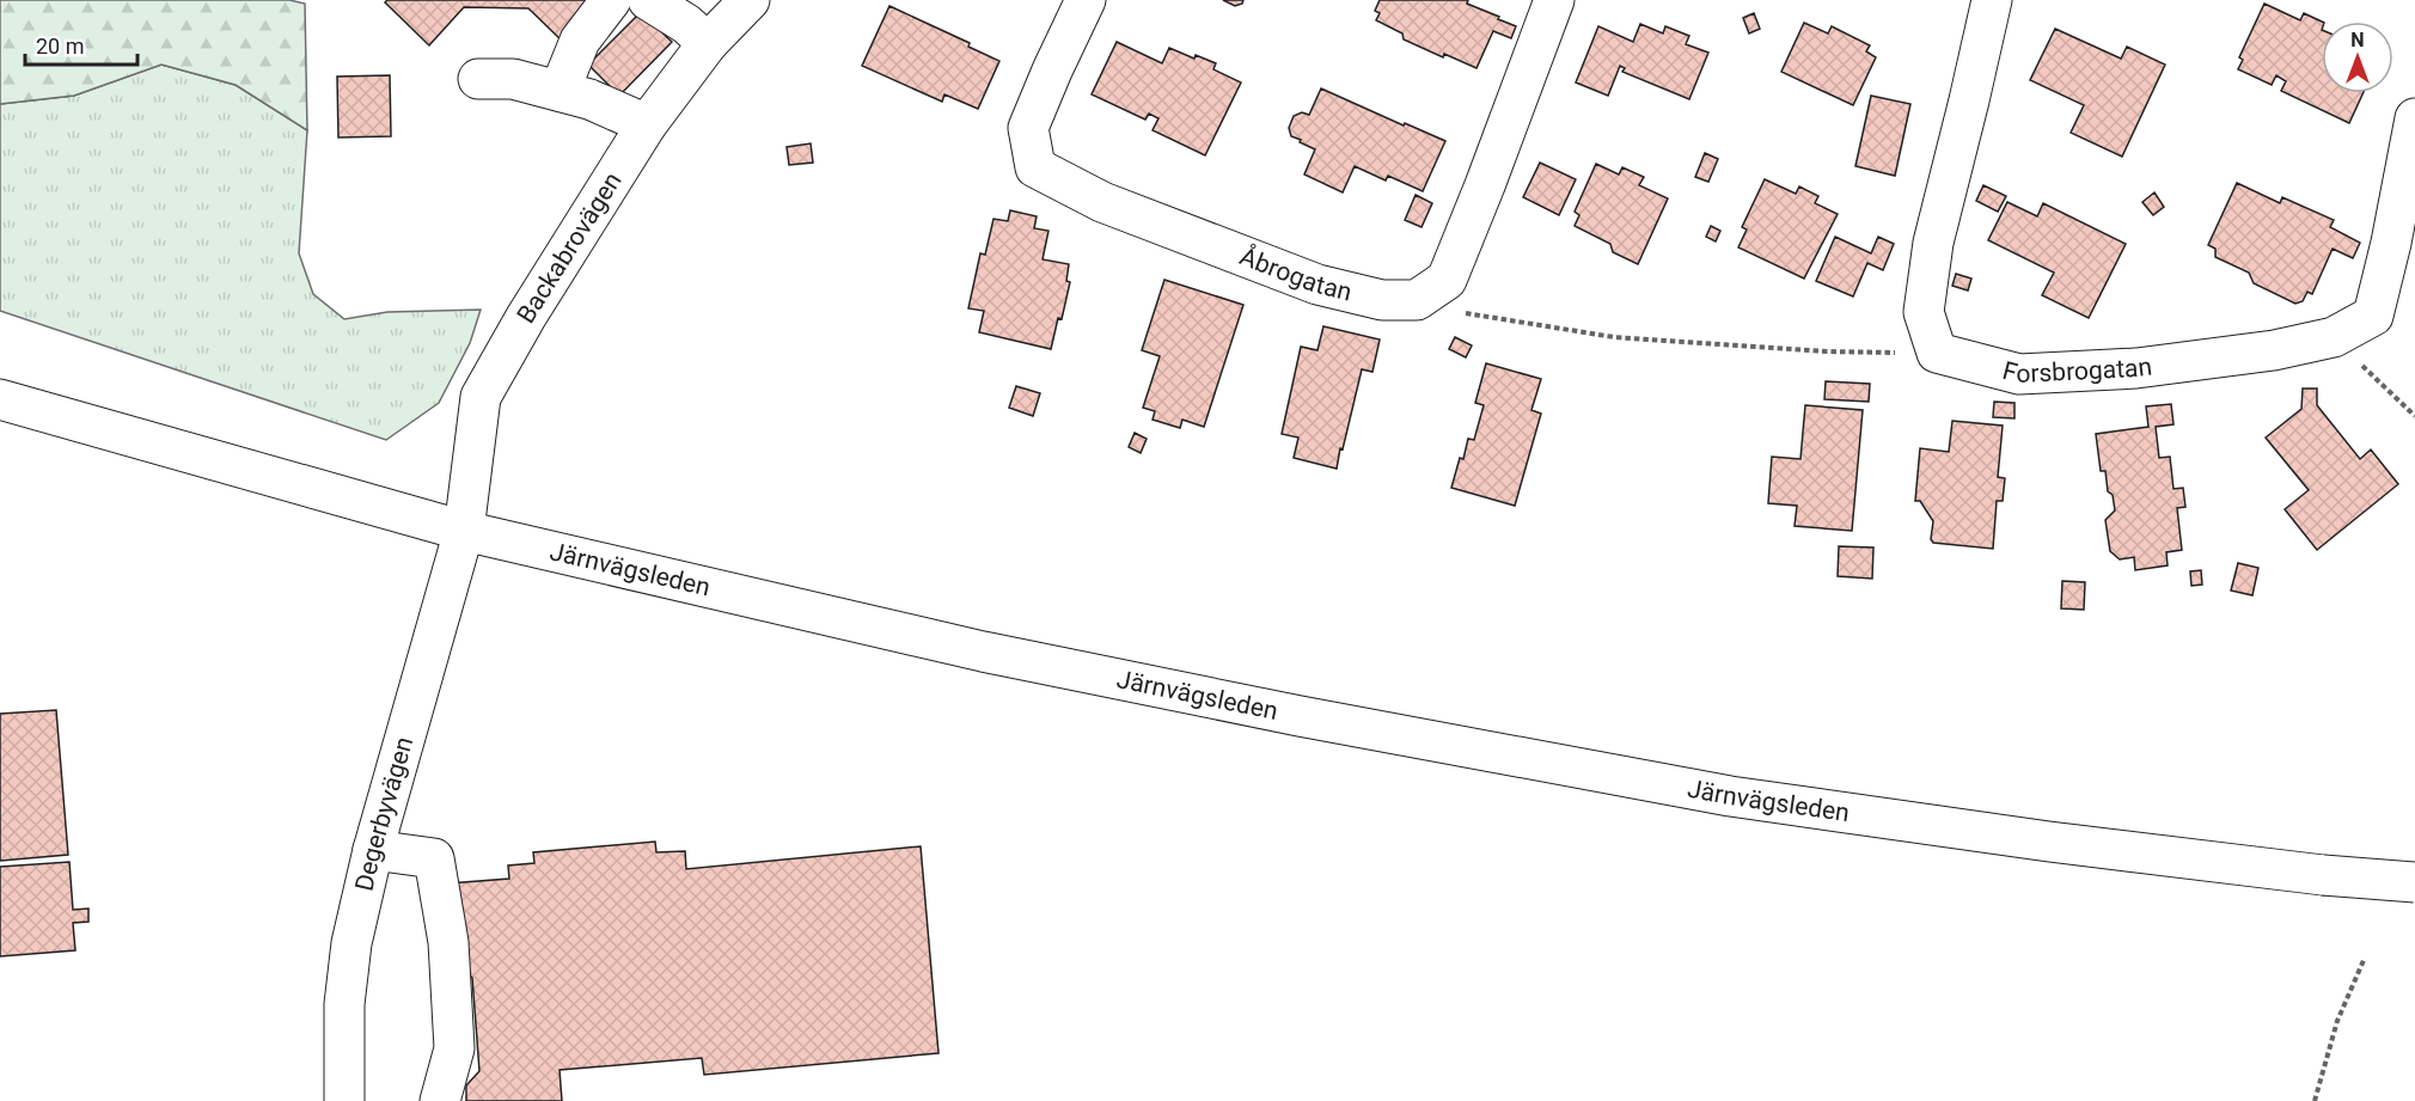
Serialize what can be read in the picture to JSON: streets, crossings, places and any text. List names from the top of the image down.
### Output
{
  "streets": {
    "street": [
      "Backabrovägen",
      "Åbrogatan",
      "Forsbrogatan",
      "Järnvägsleden",
      "Degerbyvägen"
    ]
  },
  "crossings": [
    ["Backabrovägen", "Järnvägsleden"],
    ["Backabrovägen", "Degerbyvägen"],
    ["Järnvägsleden", "Degerbyvägen"]
  ],
  "scale_bar": "20 m",
  "north": "top"
}
